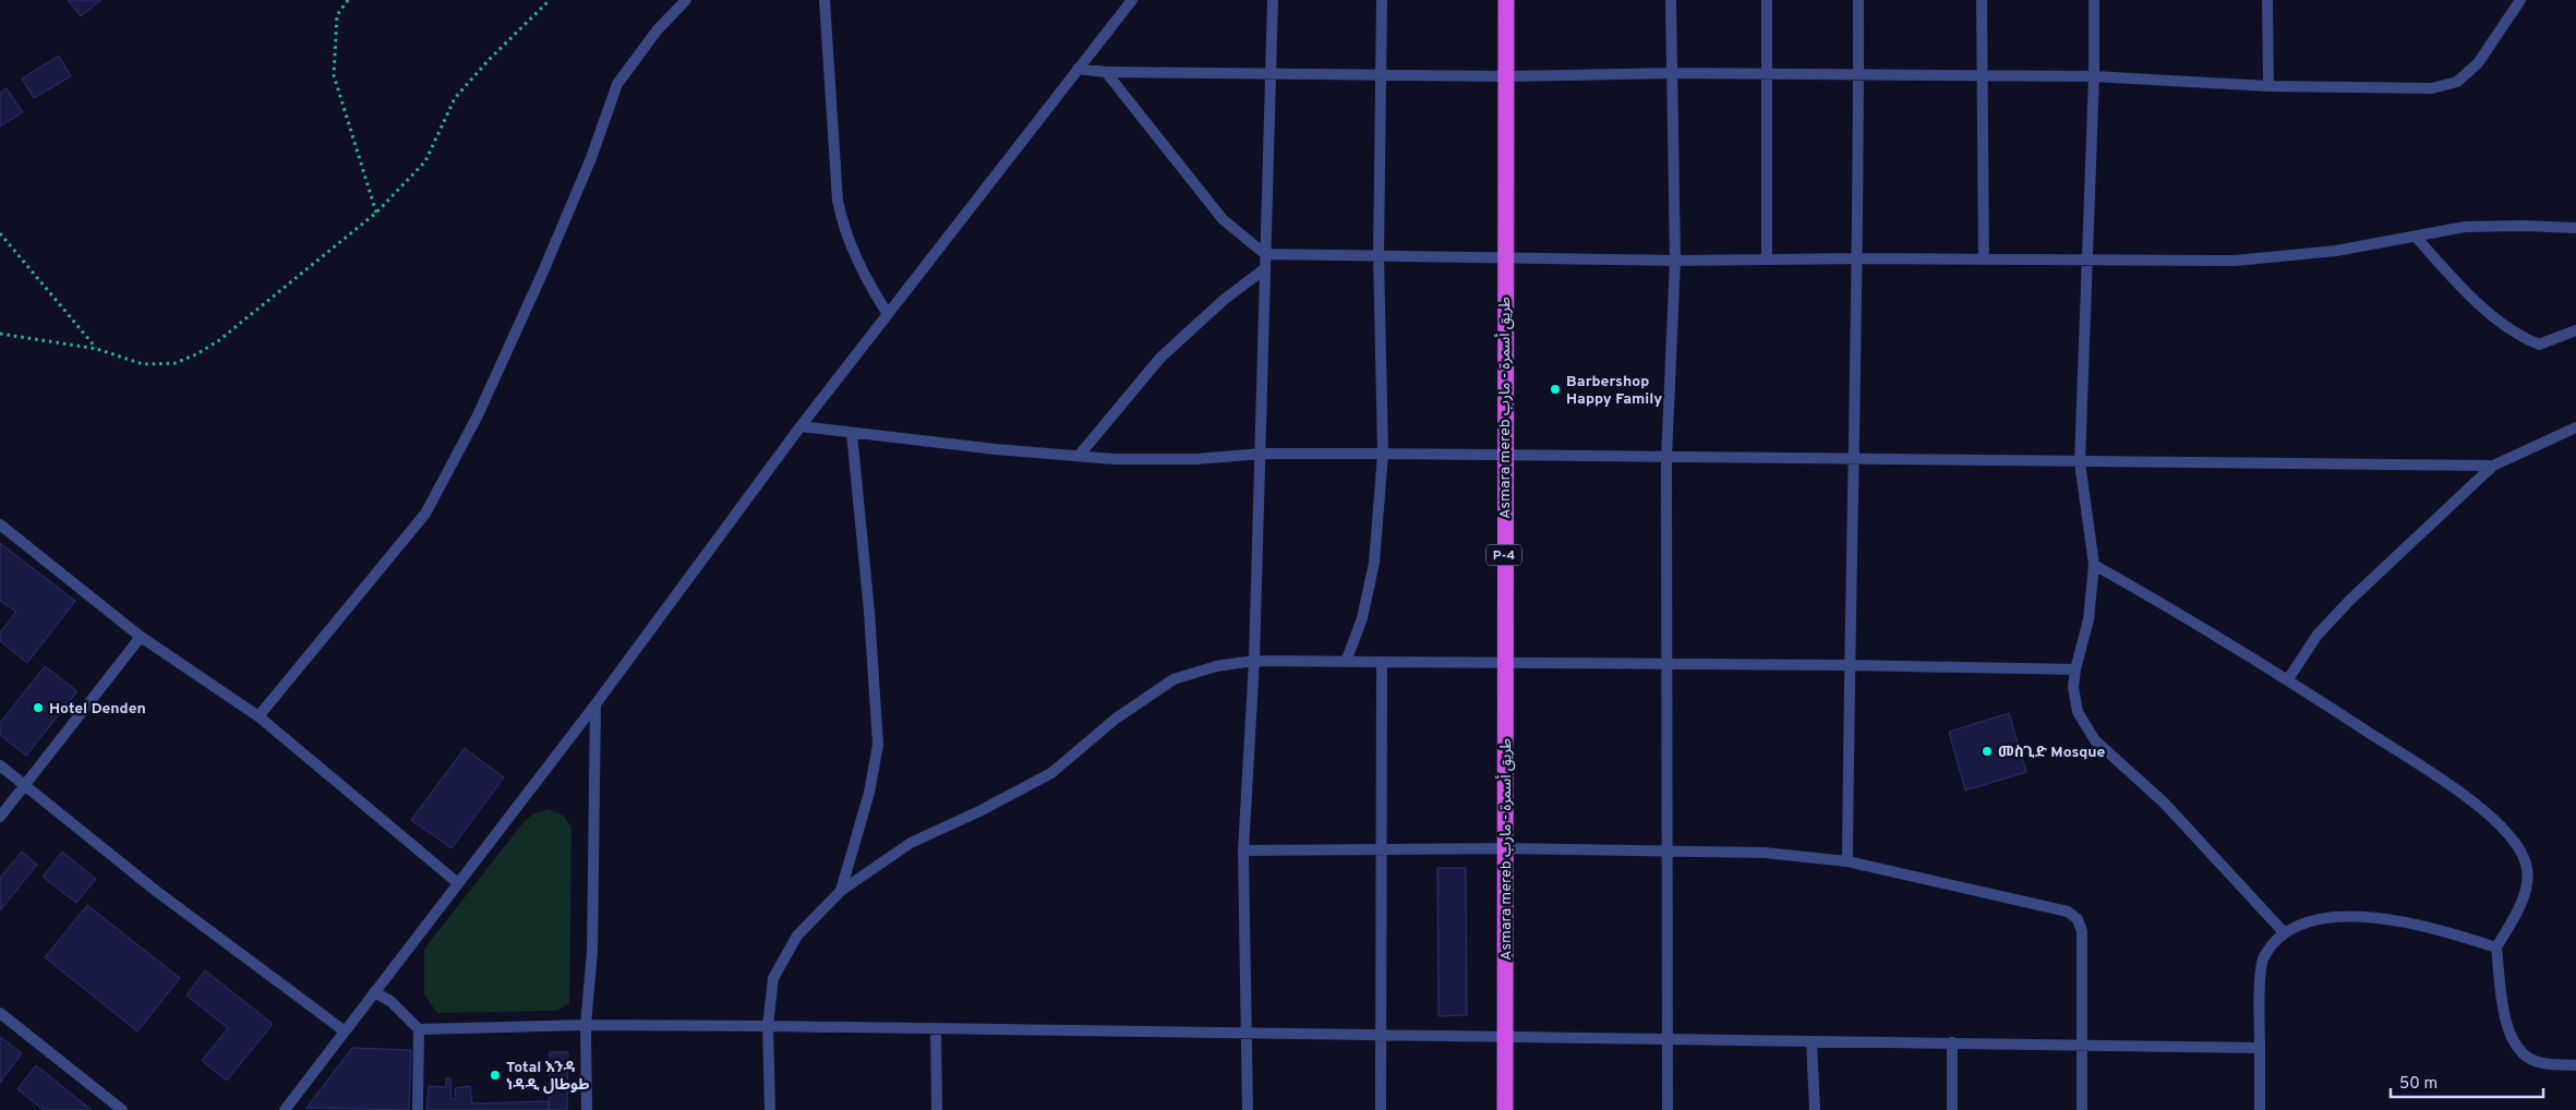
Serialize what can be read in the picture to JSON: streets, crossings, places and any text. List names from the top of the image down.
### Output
{
  "streets": {
    "highway": ["Asmara mereb طريق أسمرة - مارب", "P-4"]
  },
  "places": [
    "Barbershop Happy Family",
    "Hotel Denden",
    "መስጊድ Mosque",
    "Total እንዳ ነዳዲ طوطال"
  ],
  "scale_bar": "50 m"
}
